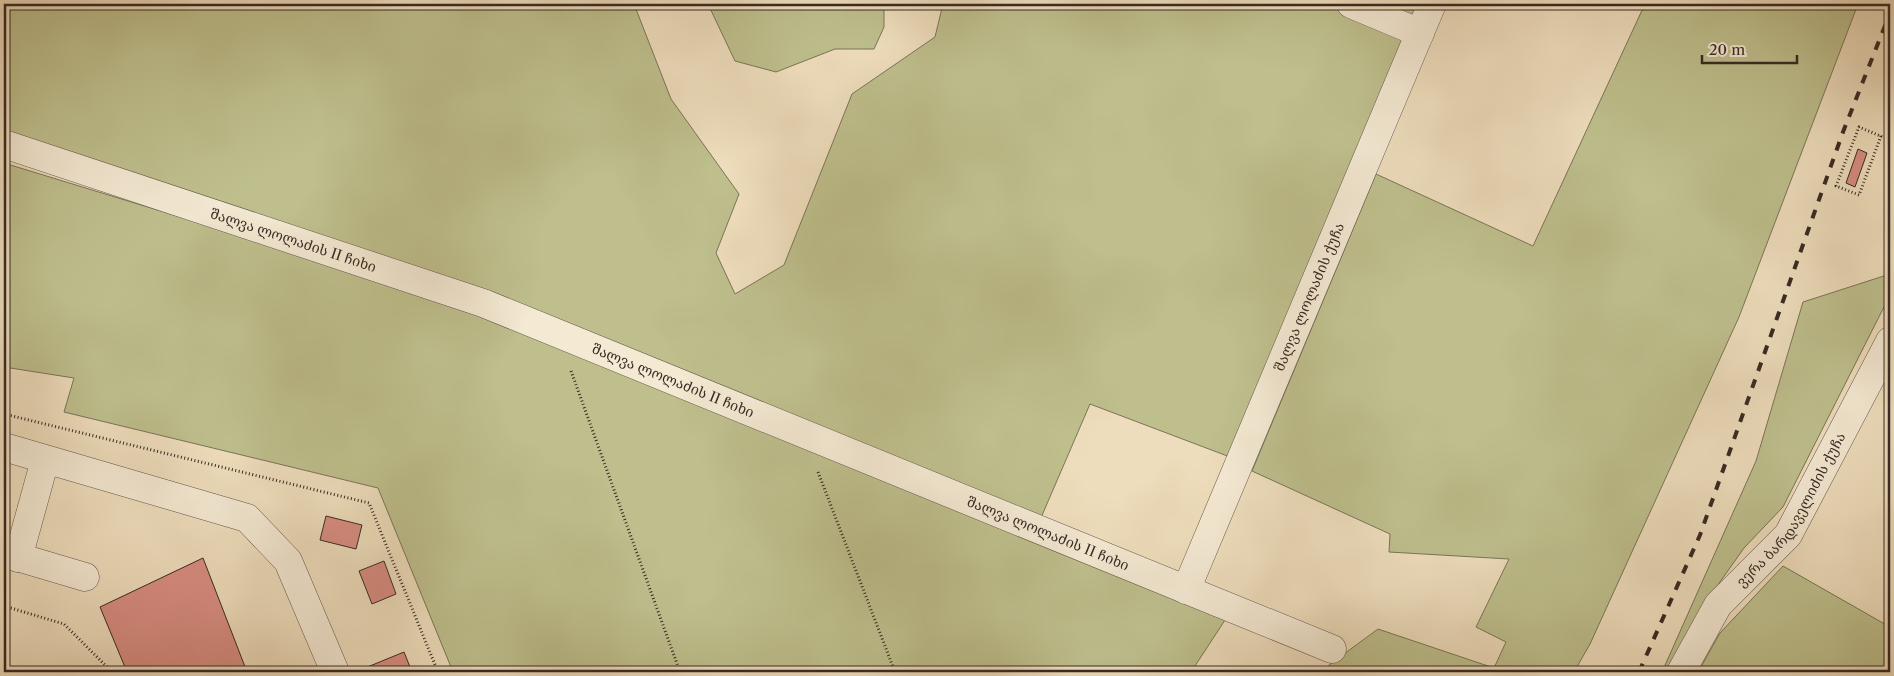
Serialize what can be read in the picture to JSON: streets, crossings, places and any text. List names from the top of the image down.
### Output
{
  "streets": {
    "street": ["შალვა ლოლაძის II ჩიხი", "შალვა ლოლაძის ქუჩა", "ვერა ბარდაველიძის ქუჩა"]
  },
  "crossings": [
    ["შალვა ლოლაძის II ჩიხი", "შალვა ლოლაძის ქუჩა"]
  ],
  "scale_bar": "20 m"
}
